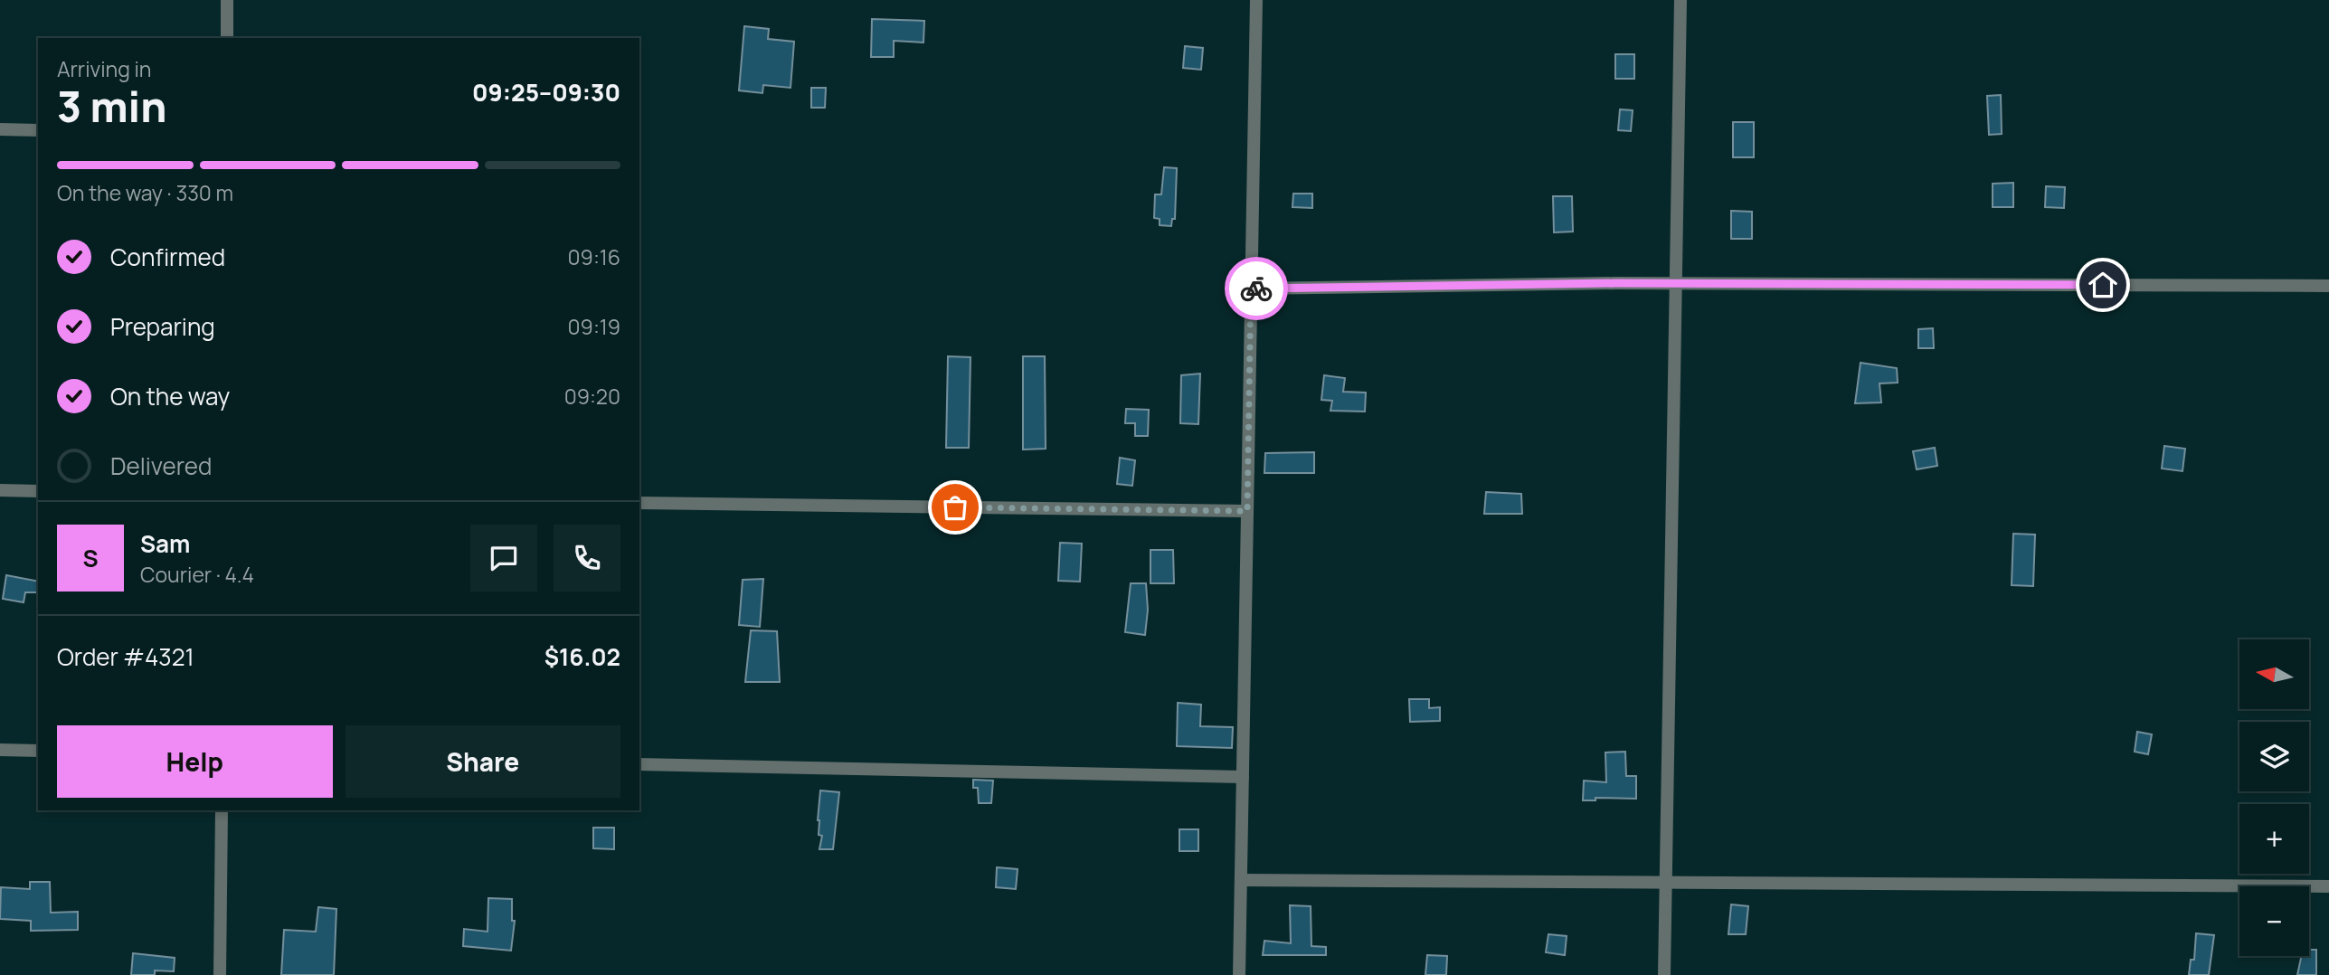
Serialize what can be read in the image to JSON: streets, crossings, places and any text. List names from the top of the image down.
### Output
{
  "north": "left",
  "page": {
    "heading": ["3 min", "Arriving in", "09:25–09:30"],
    "panel": [
      "Sam",
      "Courier · 4.4",
      "Order #4321",
      "$16.02"
    ],
    "bar": "On the way · 330 m",
    "list": [
      ["Confirmed", "09:16"],
      ["Preparing", "09:19"],
      ["On the way", "09:20"],
      "Delivered"
    ],
    "round": "S",
    "map_buttons": ["+", "−"],
    "buttons": ["Help", "Share"]
  }
}
